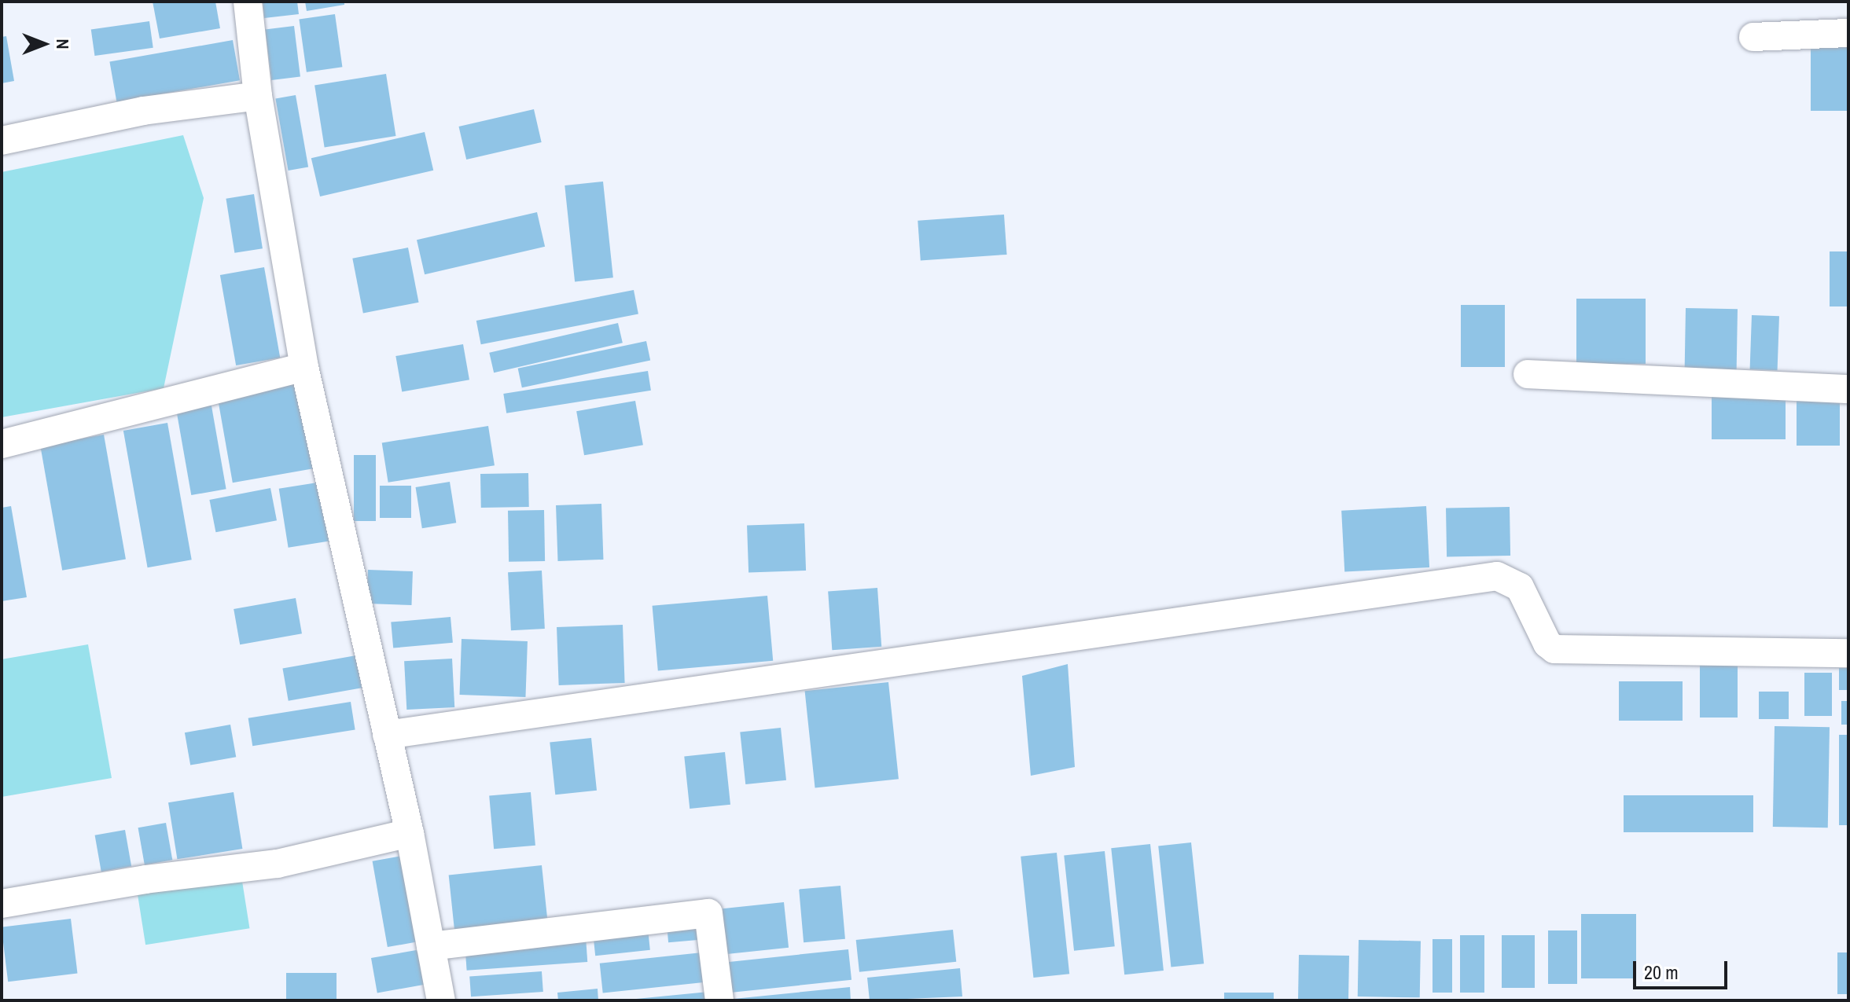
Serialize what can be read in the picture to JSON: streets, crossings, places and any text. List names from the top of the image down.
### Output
{
  "scale_bar": "20 m",
  "north": "right"
}
